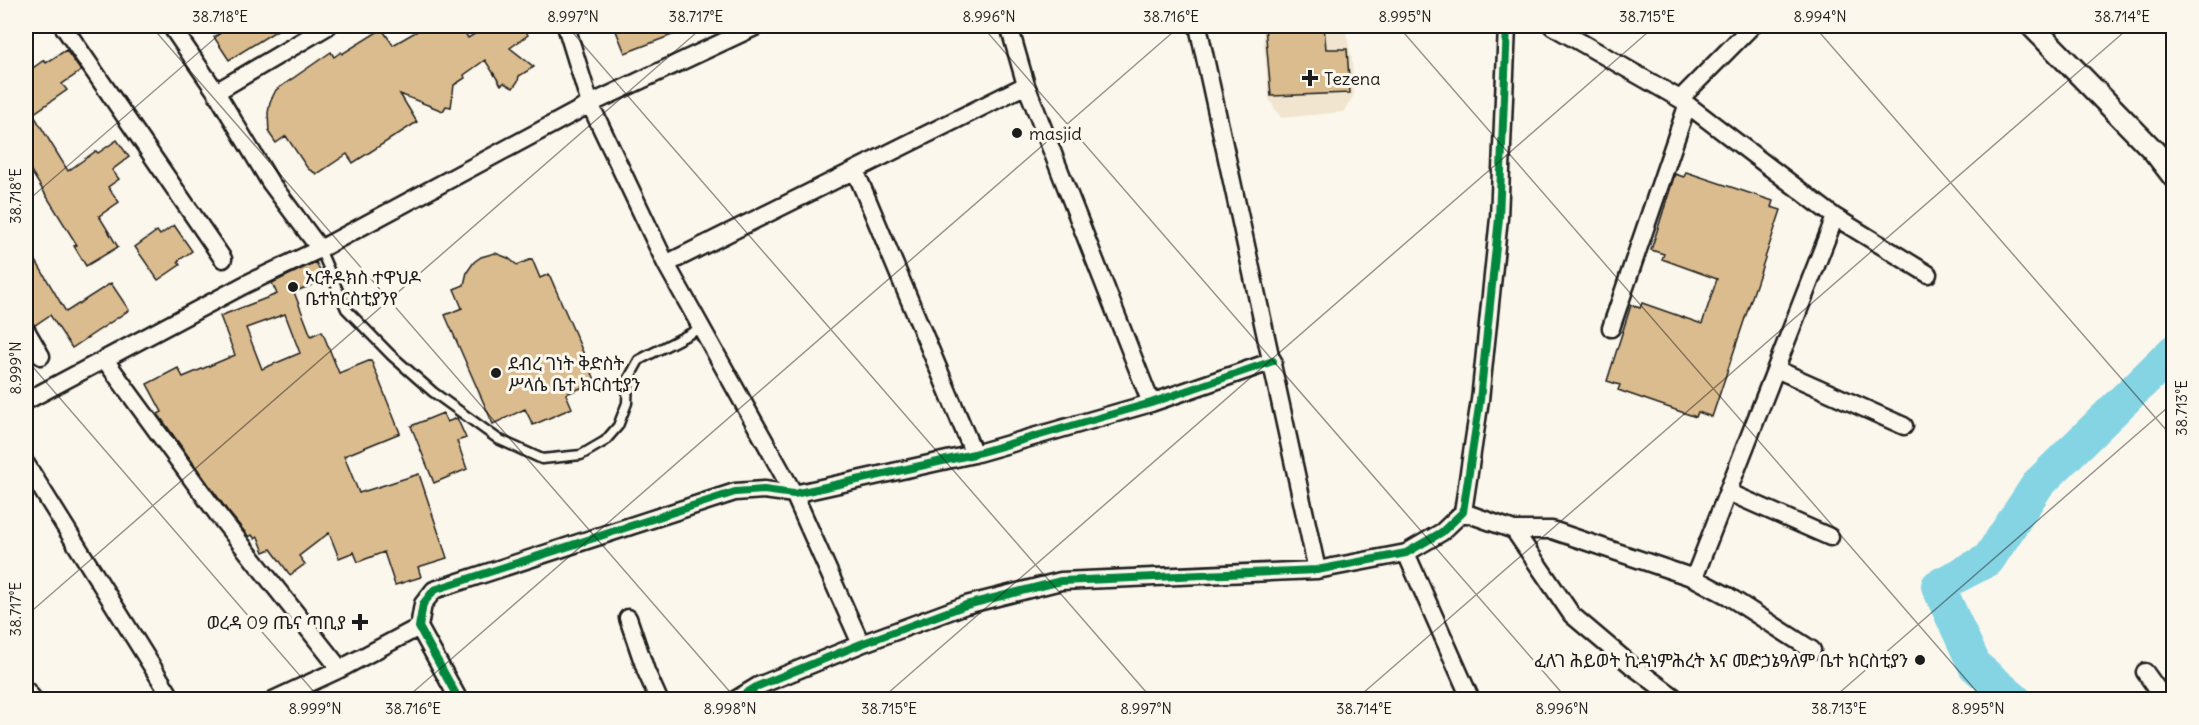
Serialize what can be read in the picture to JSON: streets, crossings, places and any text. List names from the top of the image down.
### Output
{
  "places": {
    "health": ["Tezena", "ወረዳ 09 ጤና ጣቢያ"],
    "other": [
      "masjid",
      "ኦርቶዶክስ ተዋህዶ ቤተክርስቲያንየ",
      "ደብረ ገነት ቅድስት ሥላሴ ቤተ ክርስቲያን",
      "ፈለገ ሕይወት ኪዳነምሕረት እና መድኃኔዓለም ቤተ ክርስቲያን"
    ]
  },
  "coordinates": [
    "38.718°E",
    "8.997°N",
    "38.717°E",
    "8.996°N",
    "38.716°E",
    "8.995°N",
    "38.715°E",
    "8.994°N",
    "38.714°E",
    "8.999°N",
    "38.713°E",
    "8.998°N"
  ]
}
